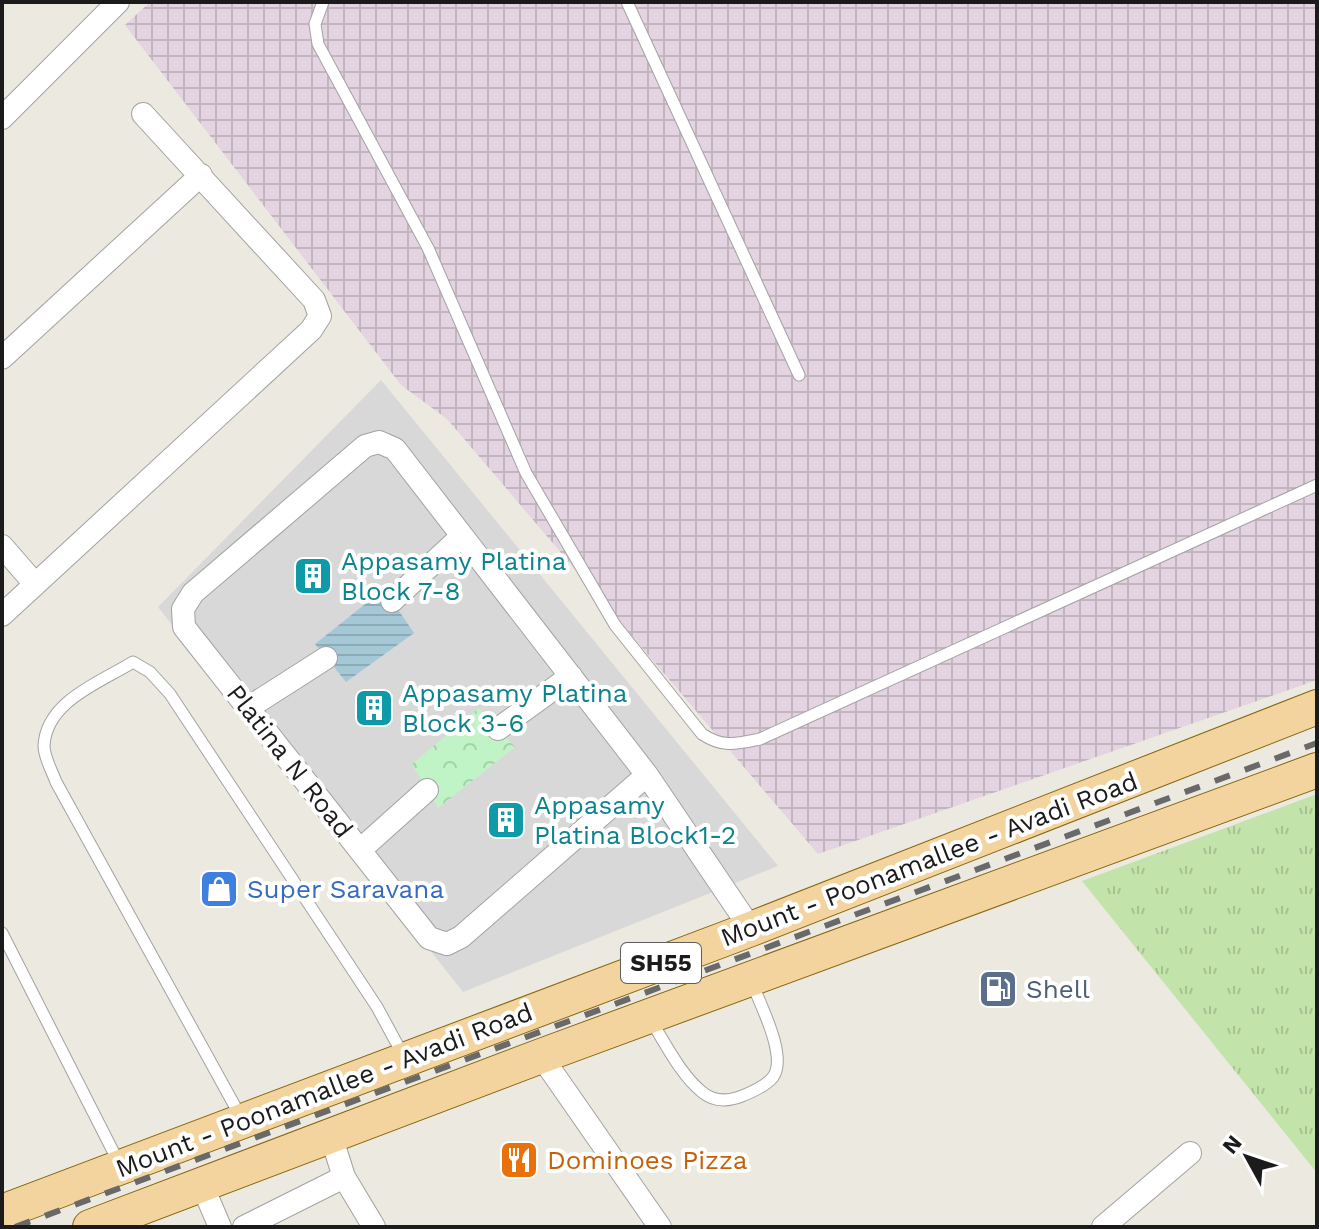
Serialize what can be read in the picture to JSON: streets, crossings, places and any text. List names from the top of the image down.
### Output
{
  "streets": {
    "main road": ["Mount - Poonamallee - Avadi Road", "SH55"],
    "street": ["Platina N Road"]
  },
  "places": {
    "building": ["Appasamy Platina Block 7-8", "Appasamy Platina Block 3-6", "Appasamy Platina Block1-2"],
    "shop": ["Super Saravana"],
    "fuel station": ["Shell"],
    "restaurant": ["Dominoes Pizza"]
  },
  "north": "top left"
}
